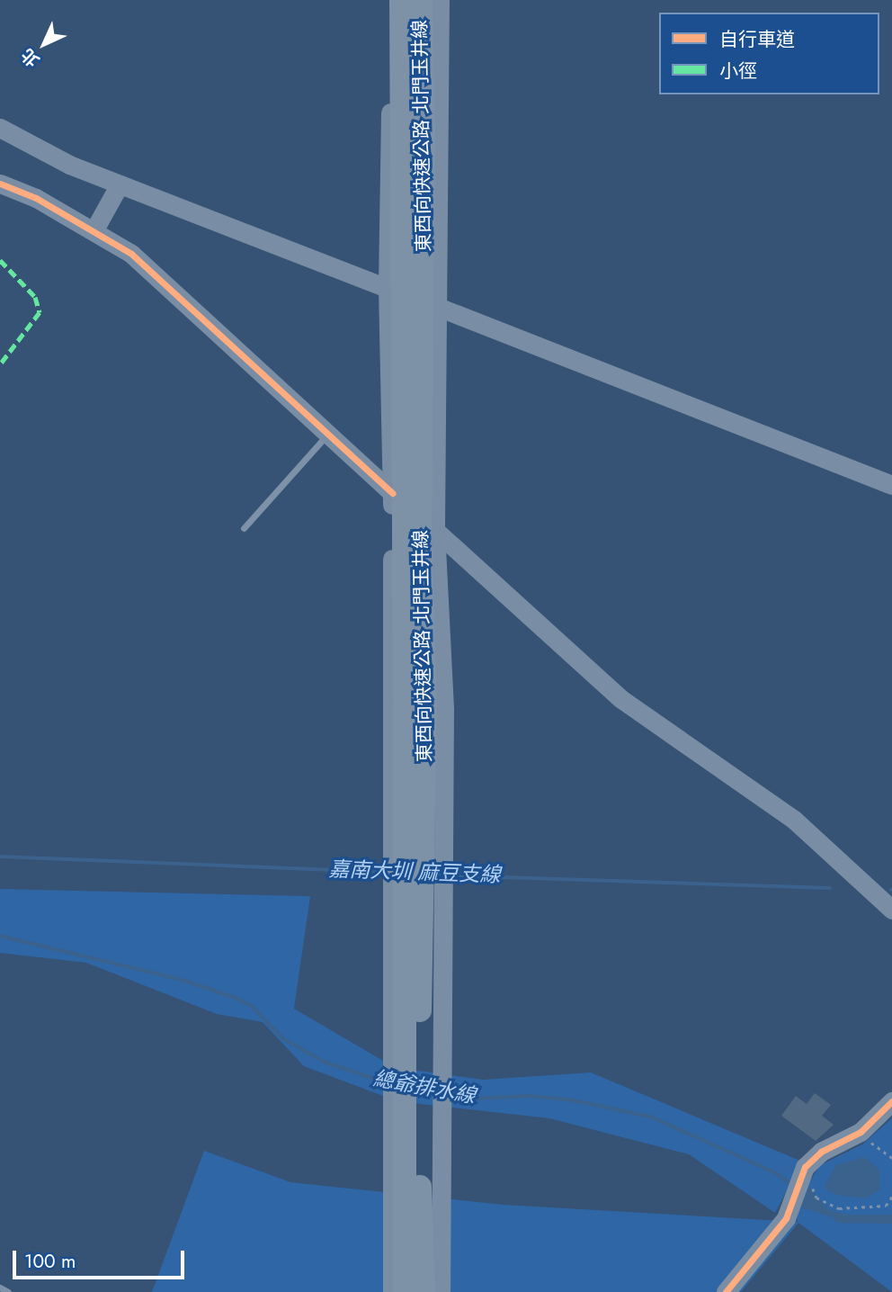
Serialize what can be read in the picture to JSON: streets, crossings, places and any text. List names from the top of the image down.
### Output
{
  "streets": {
    "highway": ["東西向快速公路 北門玉井線"]
  },
  "water": ["嘉南大圳 麻豆支線", "總爺排水線"],
  "legend": ["自行車道", "小徑"],
  "scale_bar": "100 m",
  "north": "bottom left"
}
